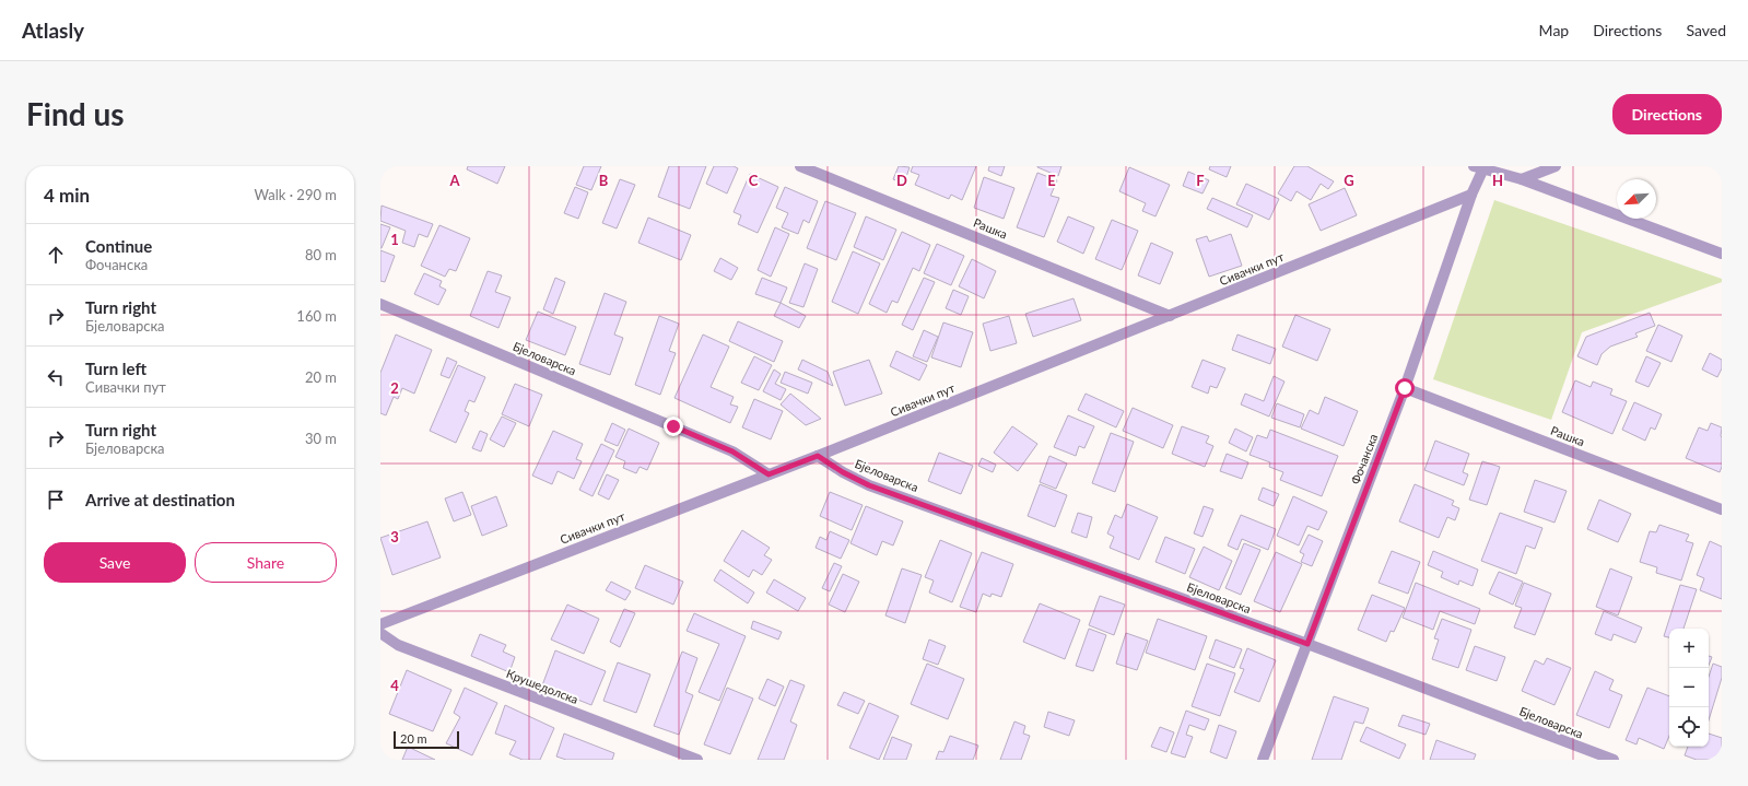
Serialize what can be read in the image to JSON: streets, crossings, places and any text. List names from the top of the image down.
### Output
{
  "streets": {
    "street": [
      "Рашка",
      "Сивачки пут",
      "Бјеловарска",
      "Фочанска",
      "Крушедолска"
    ]
  },
  "crossings": [
    ["Рашка", "Сивачки пут"],
    ["Рашка", "Фочанска"],
    ["Сивачки пут", "Бјеловарска"],
    ["Сивачки пут", "Фочанска"],
    ["Бјеловарска", "Фочанска"]
  ],
  "scale_bar": "20 m",
  "north": "bottom left",
  "page": {
    "header": "Atlasly",
    "nav": ["Map", "Directions", "Saved"],
    "buttons": [
      "Directions",
      ["Save", "Share"]
    ],
    "title": "Find us",
    "heading": ["4 min", "Walk · 290 m"],
    "list": [
      ["Continue", "Фочанска", "80 m"],
      ["Turn right", "Бјеловарска", "160 m"],
      ["Turn left", "Сивачки пут", "20 m"],
      ["Turn right", "Бјеловарска", "30 m"],
      "Arrive at destination"
    ],
    "map_buttons": ["+", "−"],
    "scale": "20 m"
  },
  "grid": {
    "columns": [
      "A",
      "B",
      "C",
      "D",
      "E",
      "F",
      "G",
      "H"
    ],
    "rows": [
      "1",
      "2",
      "3",
      "4"
    ]
  }
}
